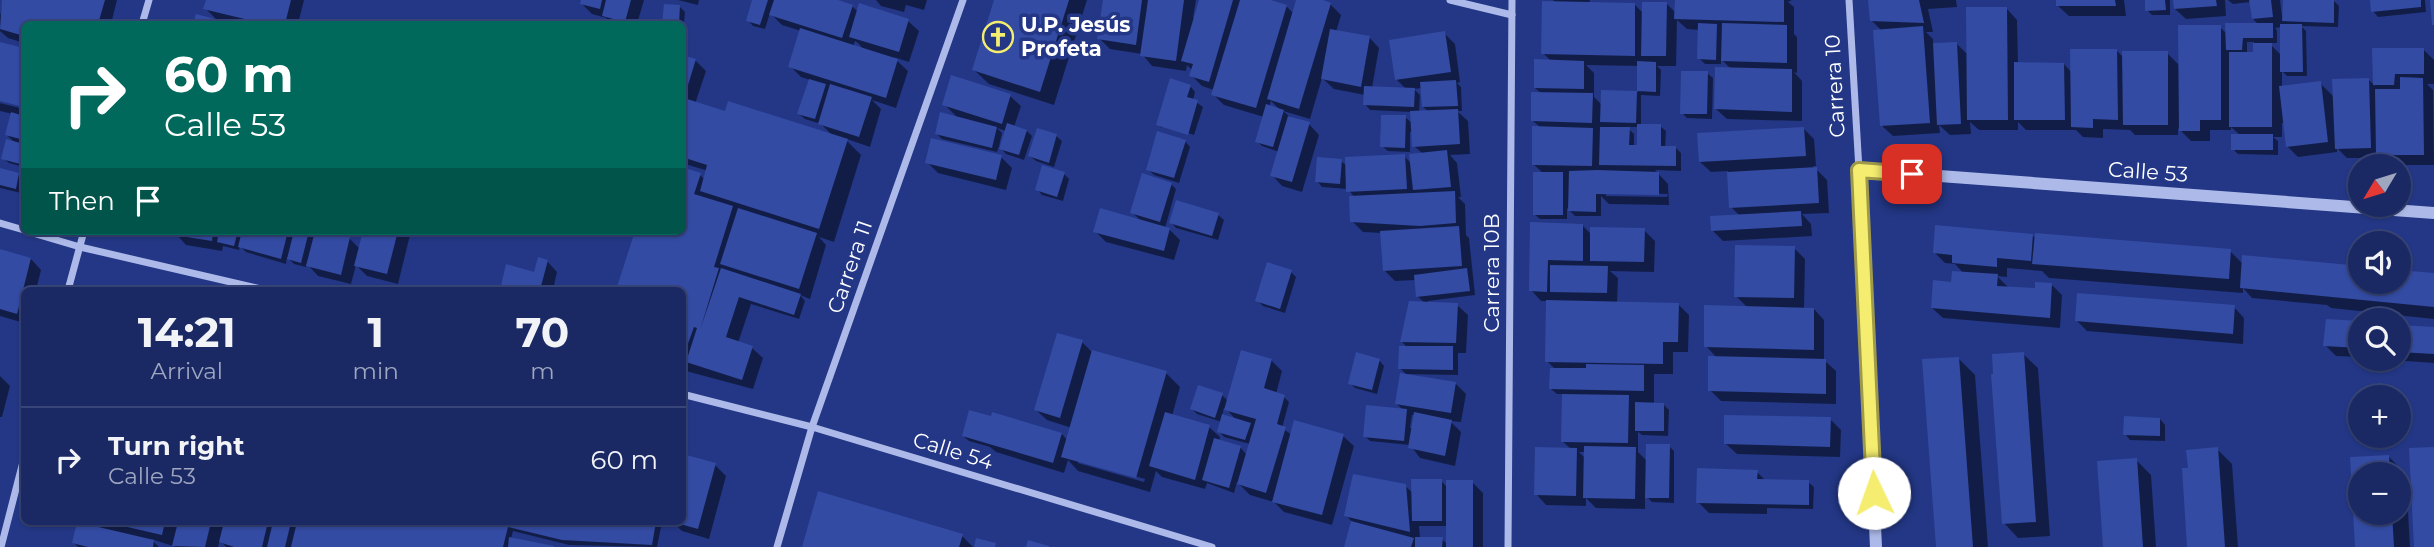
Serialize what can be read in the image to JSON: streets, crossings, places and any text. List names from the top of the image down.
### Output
{
  "streets": {
    "street": [
      "Carrera 10",
      "Calle 53",
      "Carrera 11",
      "Carrera 10B",
      "Calle 54"
    ]
  },
  "crossings": [
    ["Carrera 10", "Calle 53"],
    ["Carrera 11", "Calle 54"]
  ],
  "places": {
    "church": ["U.P. Jesús Profeta"]
  },
  "north": "bottom left",
  "page": {
    "turn": ["60 m", "Calle 53"],
    "map_buttons": ["+", "−"],
    "then": "Then",
    "eta": [
      "14:21",
      "Arrival",
      "1",
      "min",
      "70",
      "m"
    ],
    "list": [
      {
        "name": "Turn right",
        "note": "Calle 53",
        "value": "60 m"
      }
    ]
  }
}
